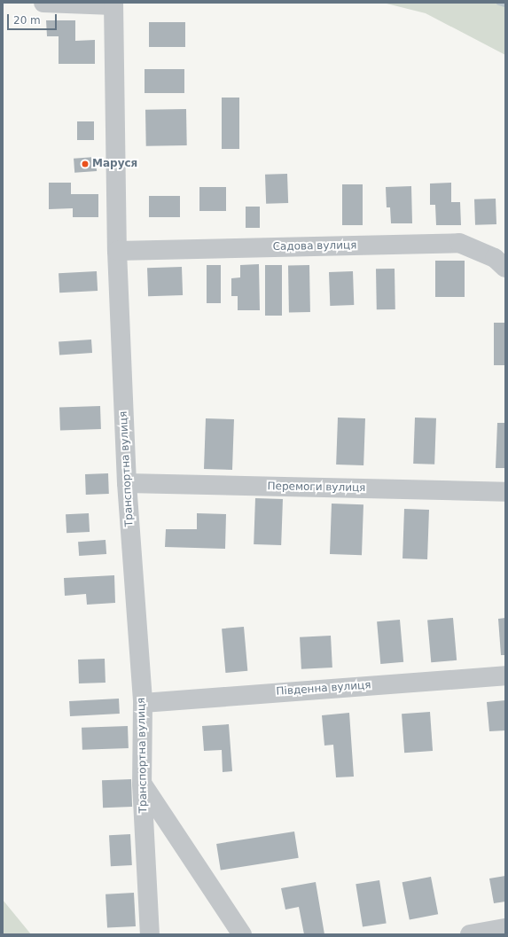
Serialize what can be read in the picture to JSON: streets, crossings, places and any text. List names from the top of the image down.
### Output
{
  "streets": {
    "street": [
      "Садова вулиця",
      "Транспортна вулиця",
      "Перемоги вулиця",
      "Південна вулиця"
    ]
  },
  "crossings": [
    ["Садова вулиця", "Транспортна вулиця"],
    ["Транспортна вулиця", "Перемоги вулиця"],
    ["Транспортна вулиця", "Південна вулиця"]
  ],
  "places": ["Маруся"],
  "scale_bar": "20 m"
}
